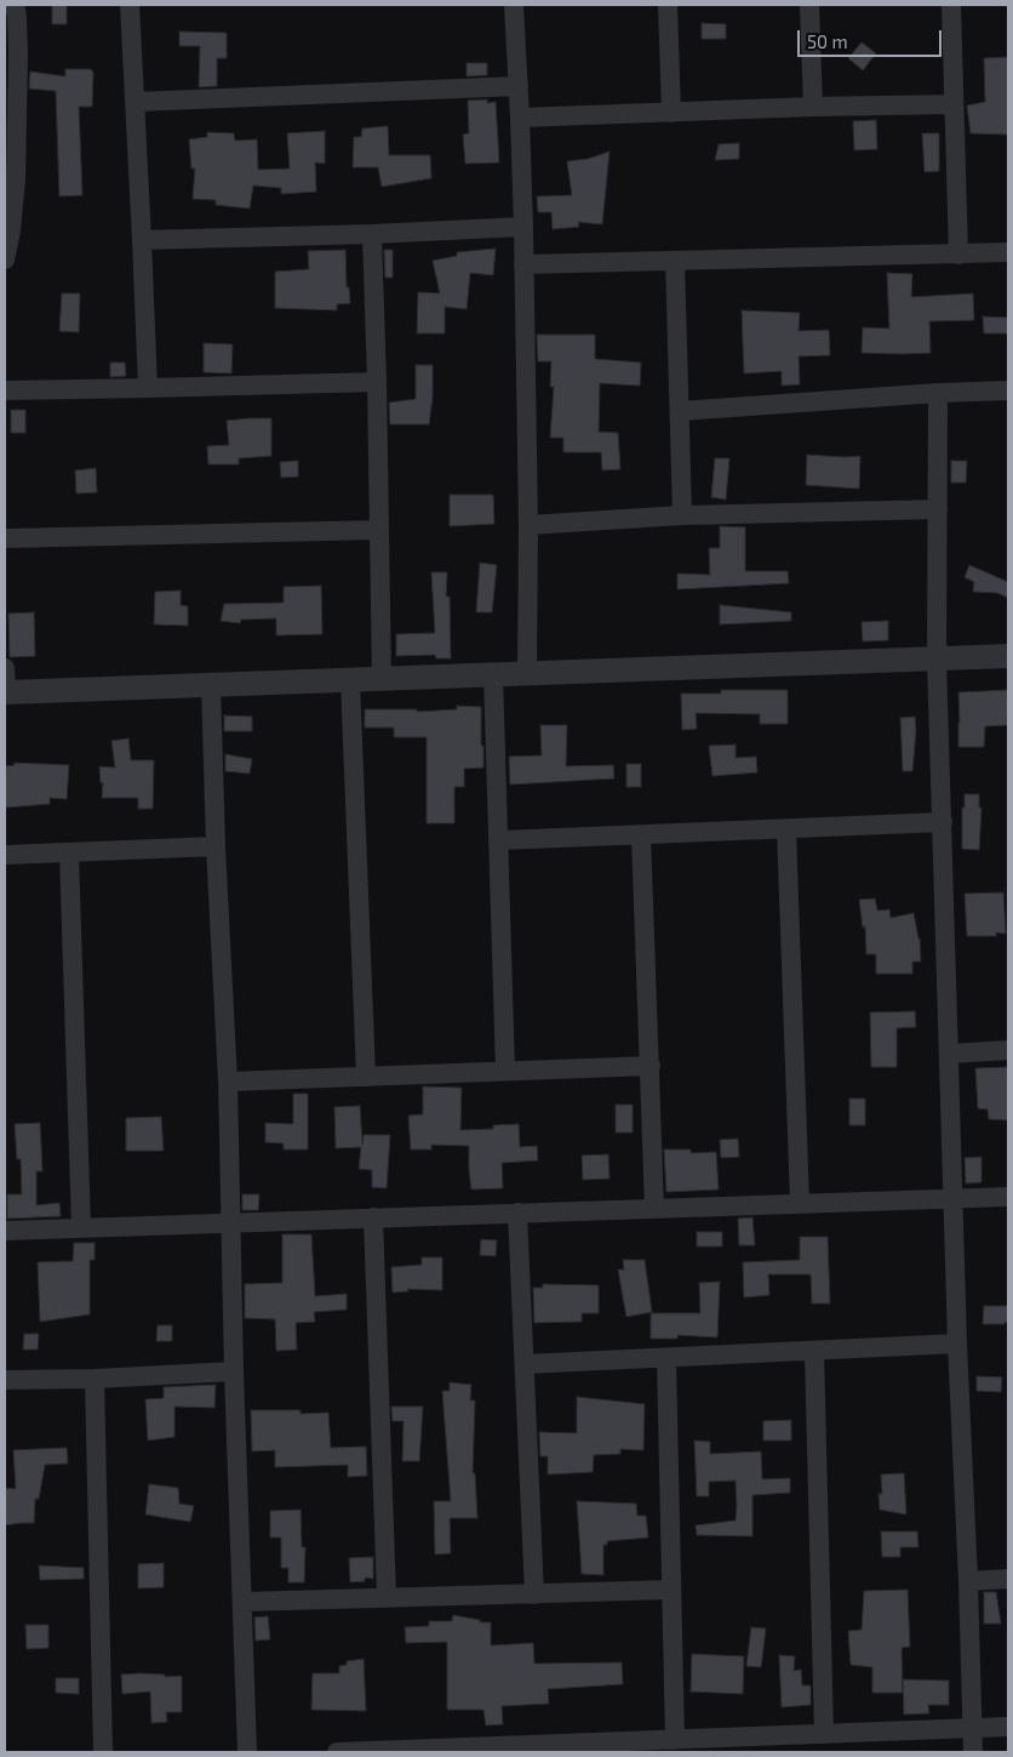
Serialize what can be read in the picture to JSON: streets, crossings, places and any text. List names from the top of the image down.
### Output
{
  "scale_bar": "50 m"
}
